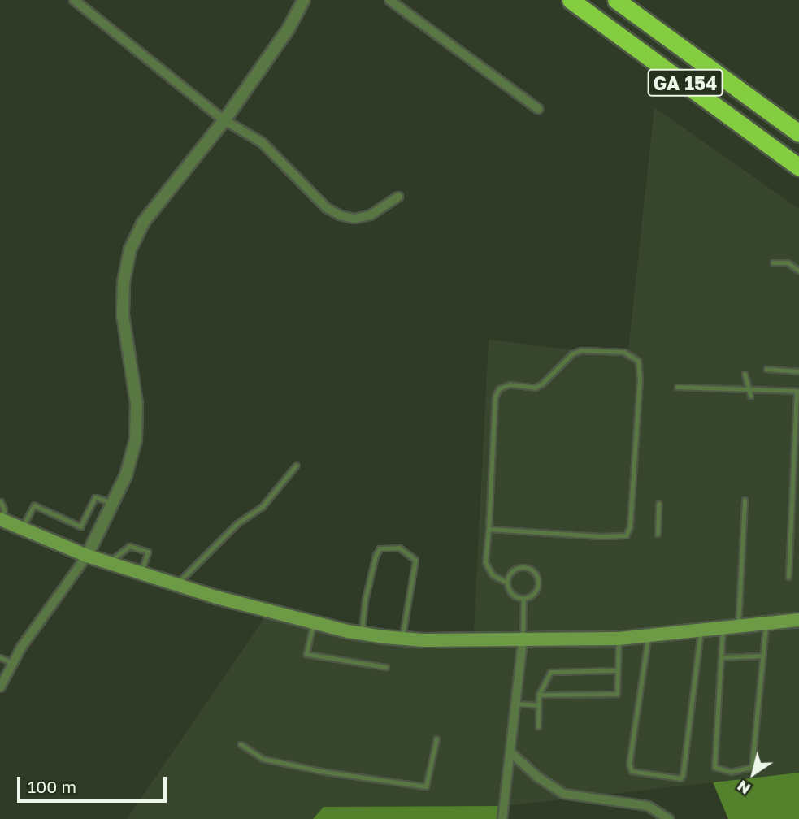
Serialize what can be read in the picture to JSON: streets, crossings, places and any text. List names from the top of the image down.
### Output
{
  "streets": {
    "highway": ["GA 154"]
  },
  "scale_bar": "100 m",
  "north": "bottom left"
}
